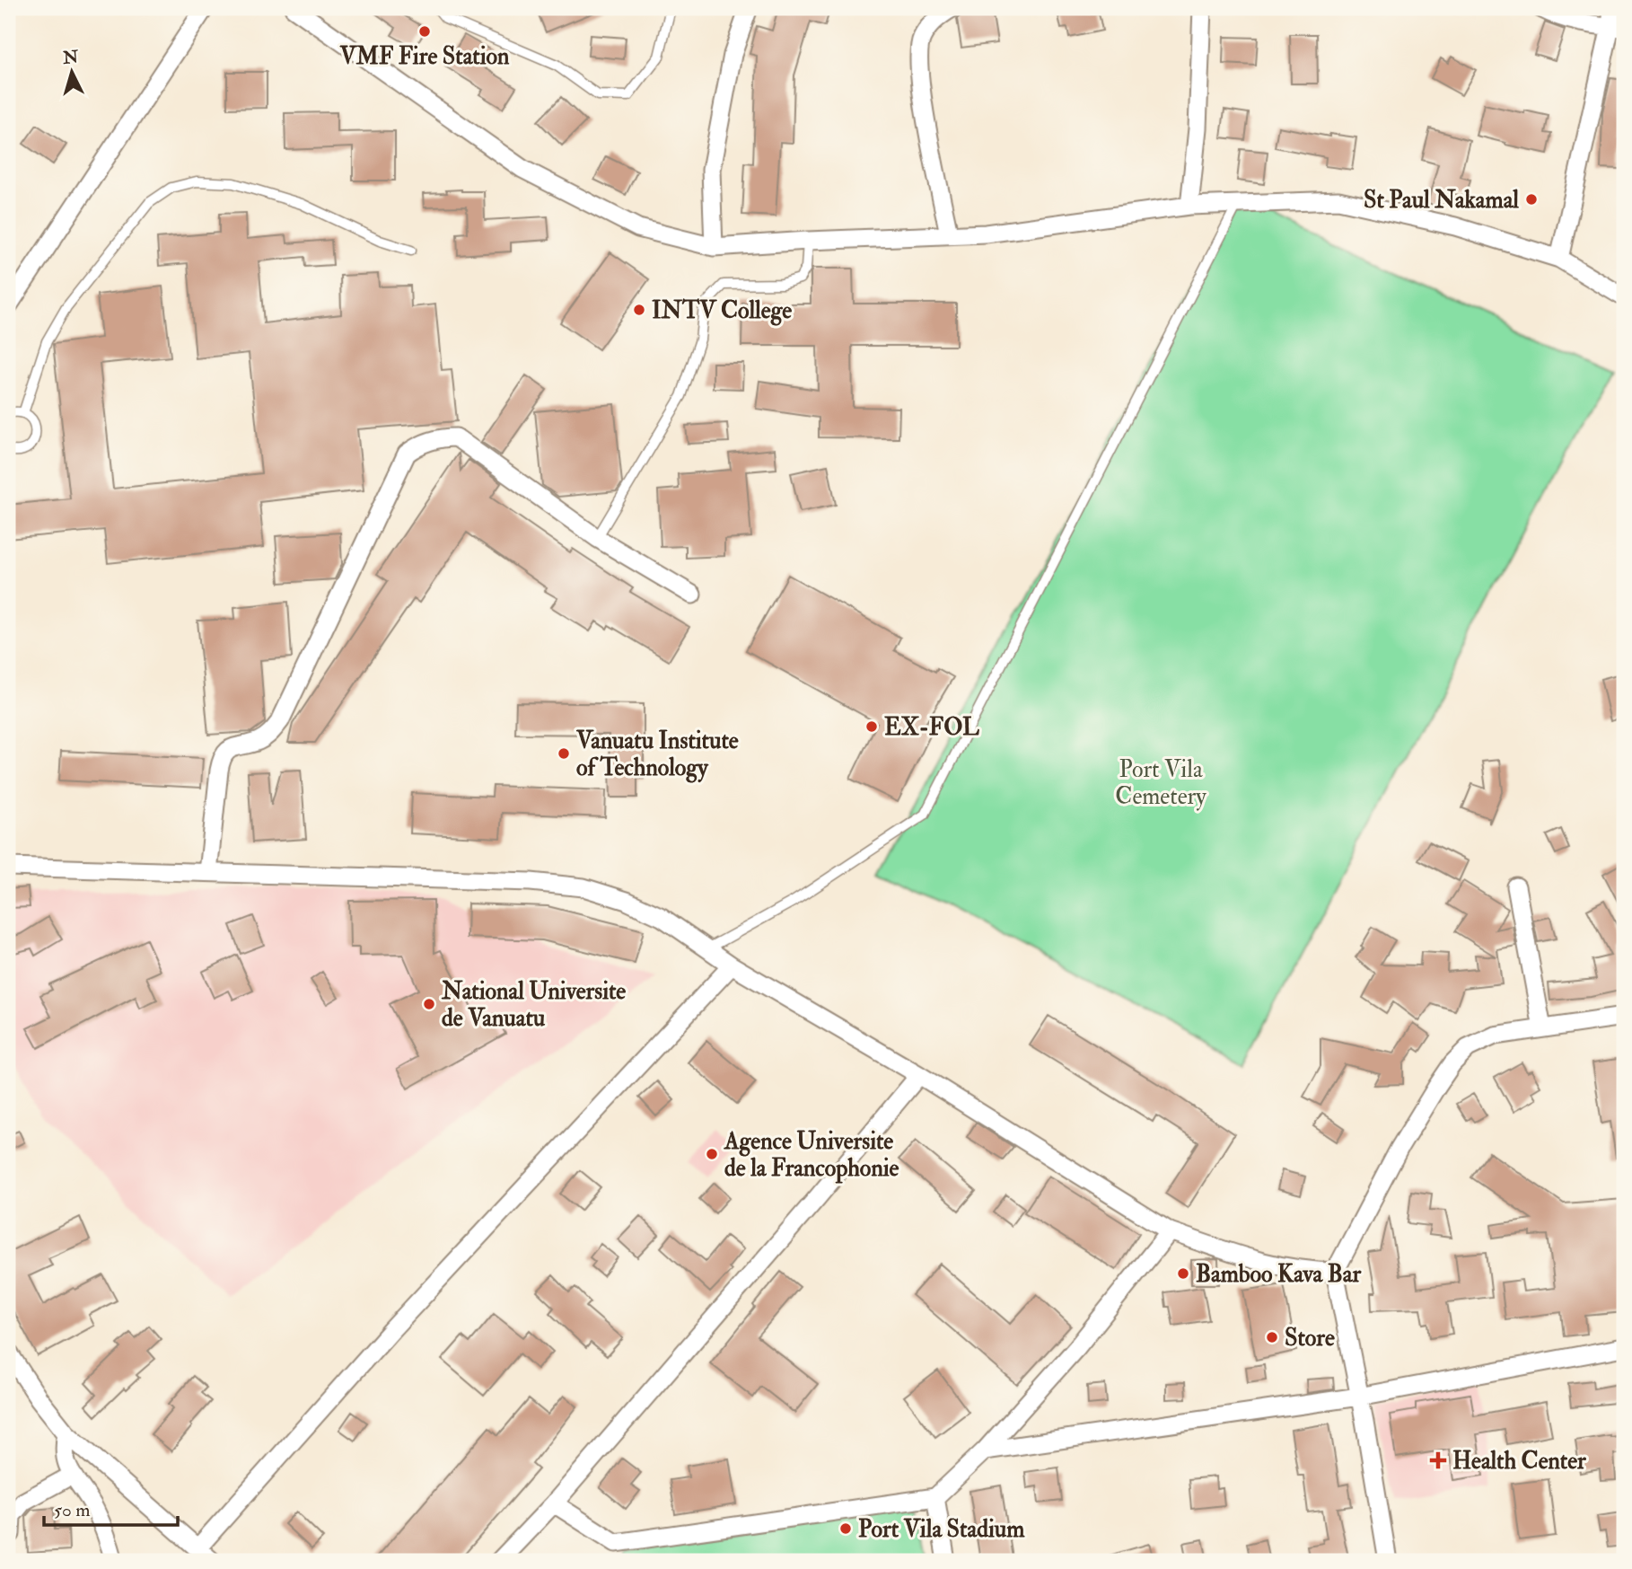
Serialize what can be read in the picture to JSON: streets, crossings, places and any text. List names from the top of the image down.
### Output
{
  "parks": ["Port Vila Cemetery"],
  "places": {
    "other": [
      "VMF Fire Station",
      "St Paul Nakamal",
      "INTV College",
      "EX-FOL",
      "Vanuatu Institute of Technology",
      "National Universite de Vanuatu",
      "Agence Universite de la Francophonie",
      "Bamboo Kava Bar",
      "Store",
      "Port Vila Stadium"
    ],
    "health": ["Health Center"]
  },
  "scale_bar": "50 m",
  "north": "top"
}
